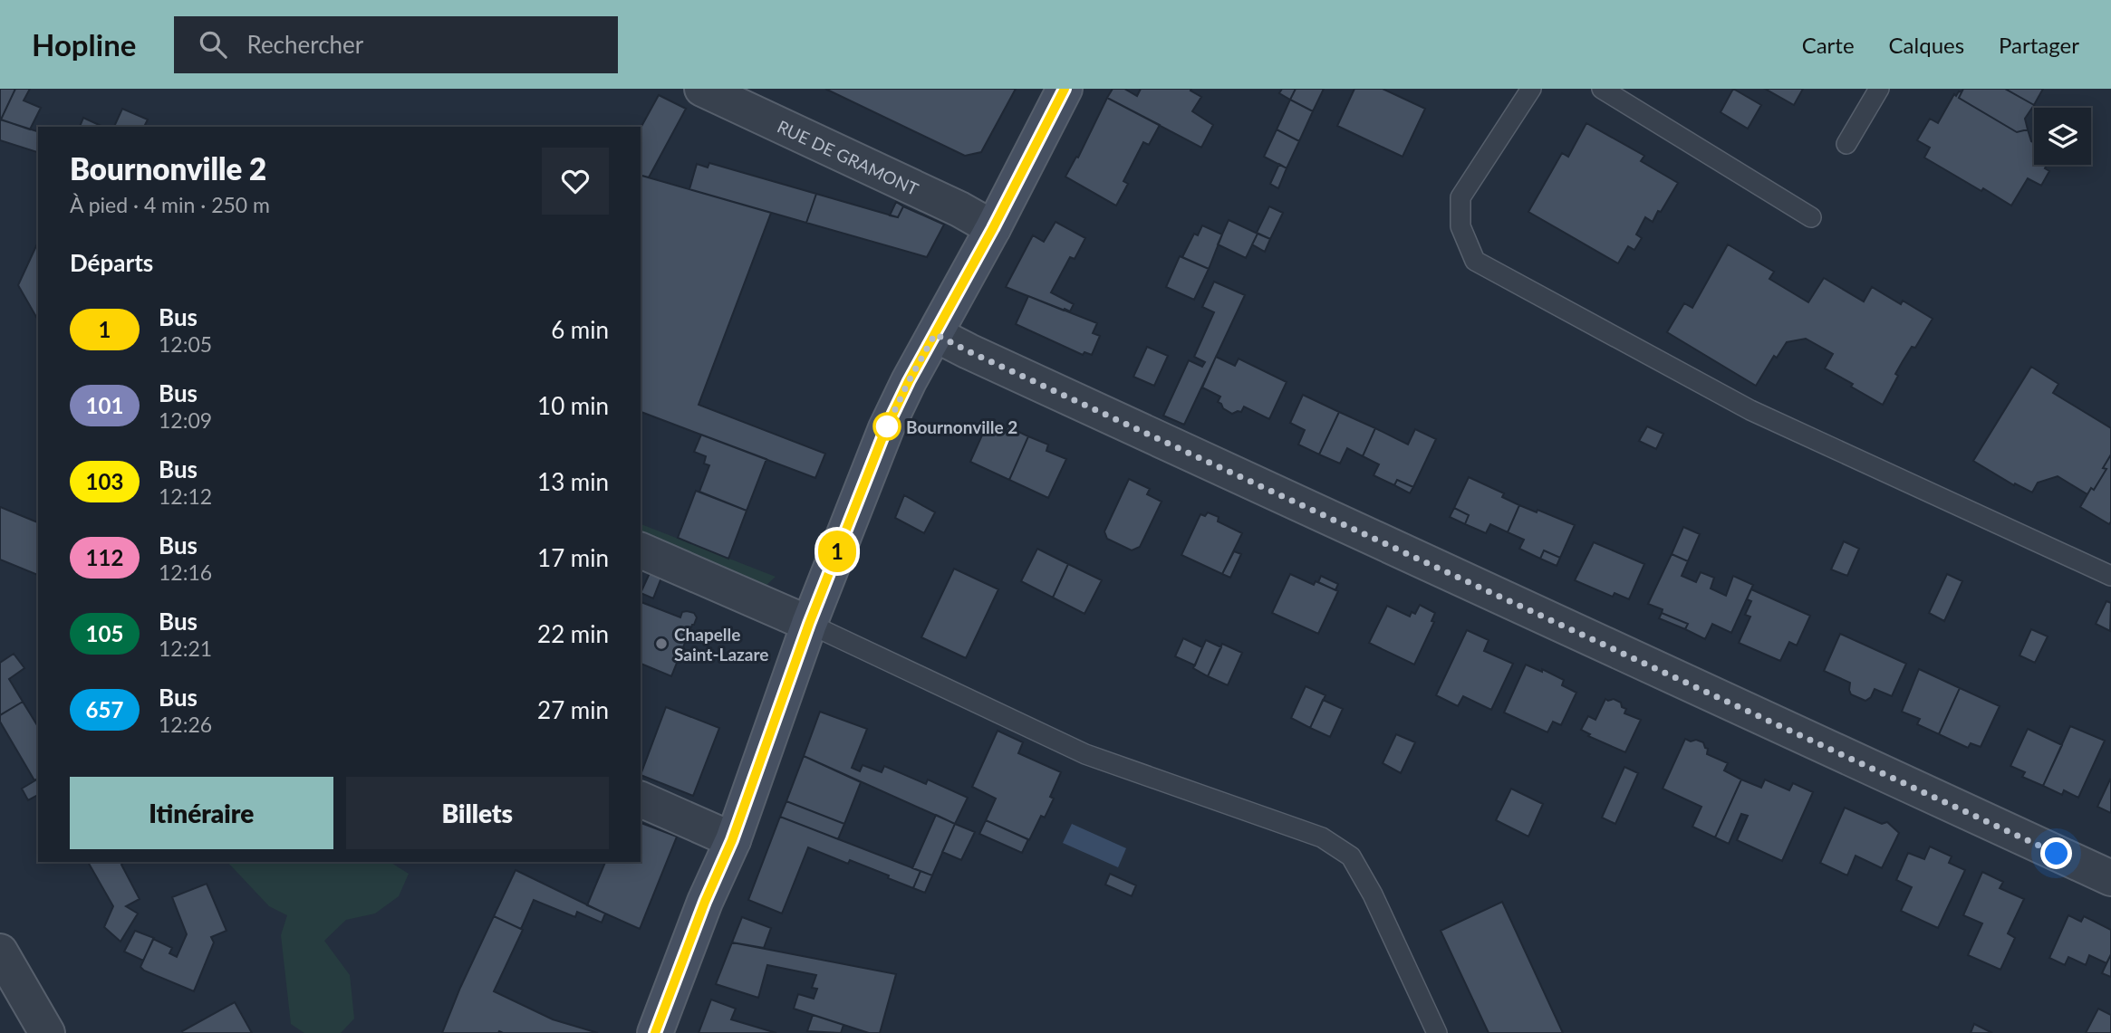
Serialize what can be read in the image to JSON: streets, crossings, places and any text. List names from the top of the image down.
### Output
{
  "streets": {
    "street": ["RUE DE GRAMONT"]
  },
  "places": ["Bournonville 2", "Chapelle Saint-Lazare"],
  "lines": ["bus line 1"],
  "page": {
    "header": "Hopline",
    "search": "Rechercher",
    "nav": ["Carte", "Calques", "Partager"],
    "on_map": "1",
    "heading": [
      ["Bournonville 2", "À pied · 4 min · 250 m"],
      "Départs"
    ],
    "list": [
      {
        "mark": "1",
        "name": "Bus",
        "note": "12:05",
        "value": "6 min"
      },
      {
        "mark": "101",
        "name": "Bus",
        "note": "12:09",
        "value": "10 min"
      },
      {
        "mark": "103",
        "name": "Bus",
        "note": "12:12",
        "value": "13 min"
      },
      {
        "mark": "112",
        "name": "Bus",
        "note": "12:16",
        "value": "17 min"
      },
      {
        "mark": "105",
        "name": "Bus",
        "note": "12:21",
        "value": "22 min"
      },
      {
        "mark": "657",
        "name": "Bus",
        "note": "12:26",
        "value": "27 min"
      }
    ],
    "buttons": ["Itinéraire", "Billets"]
  }
}
